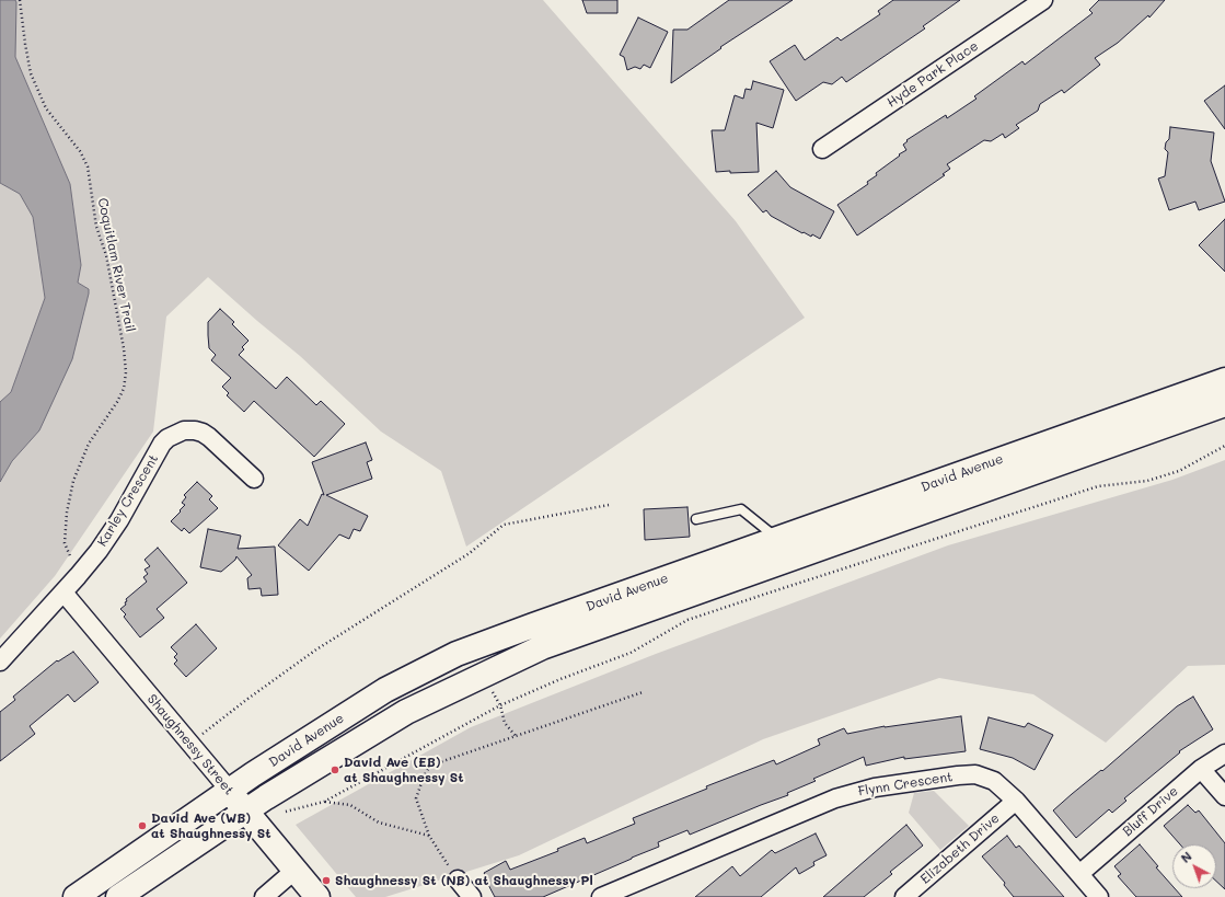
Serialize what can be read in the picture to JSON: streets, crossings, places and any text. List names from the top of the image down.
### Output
{
  "streets": {
    "main road": ["David Avenue", "Shaughnessy Street"],
    "street": [
      "Hyde Park Place",
      "Karley Crescent",
      "Flynn Crescent",
      "Bluff Drive",
      "Elizabeth Drive"
    ],
    "path": ["Coquitlam River Trail"]
  },
  "crossings": [
    ["David Avenue", "Shaughnessy Street"],
    ["Karley Crescent", "Shaughnessy Street"],
    ["Flynn Crescent", "Bluff Drive"],
    ["Flynn Crescent", "Elizabeth Drive"]
  ],
  "places": ["David Ave (EB) at Shaughnessy St", "David Ave (WB) at Shaughnessy St", "Shaughnessy St (NB) at Shaughnessy Pl"],
  "north": "top left"
}
